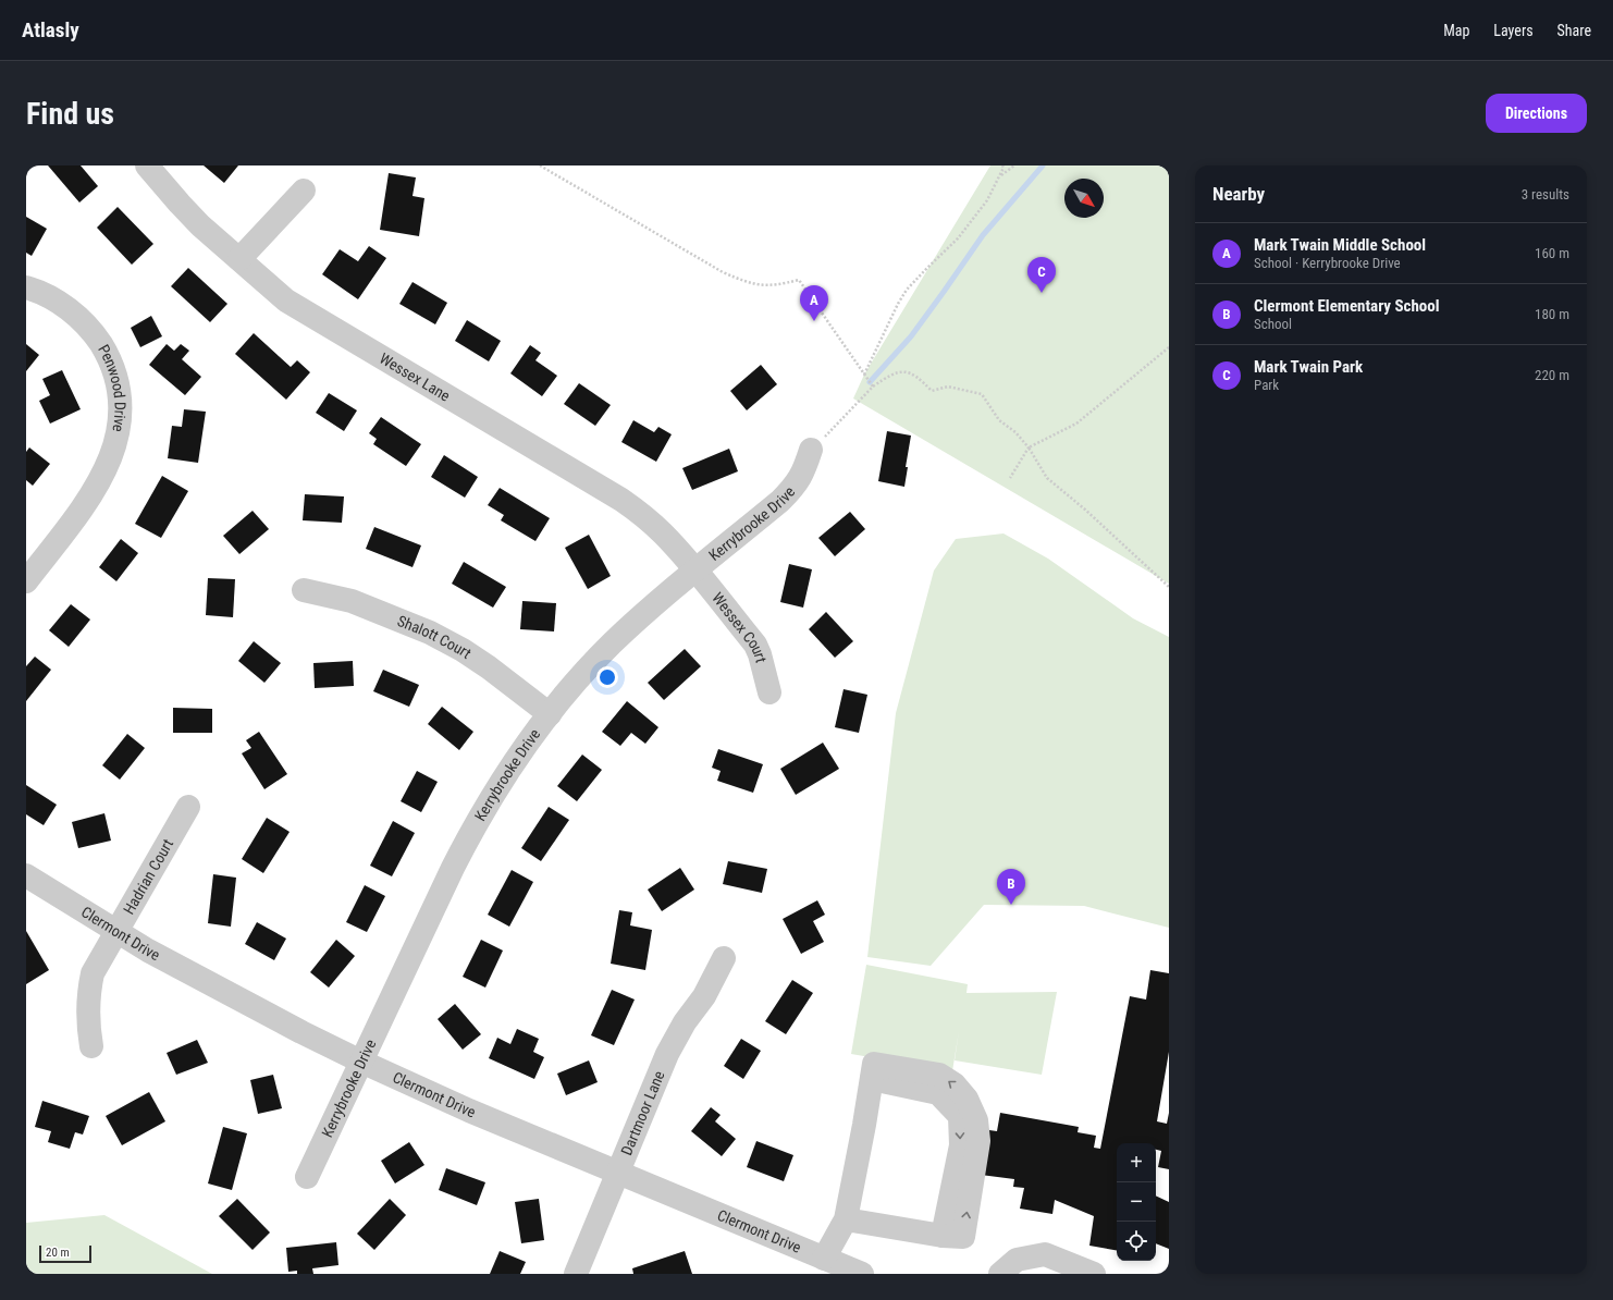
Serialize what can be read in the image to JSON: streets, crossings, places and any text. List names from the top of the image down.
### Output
{
  "streets": {
    "street": [
      "Wessex Lane",
      "Penwood Drive",
      "Kerrybrooke Drive",
      "Wessex Court",
      "Shalott Court",
      "Hadrian Court",
      "Clermont Drive",
      "Dartmoor Lane"
    ]
  },
  "crossings": [
    ["Wessex Lane", "Kerrybrooke Drive"],
    ["Wessex Lane", "Wessex Court"],
    ["Kerrybrooke Drive", "Wessex Court"],
    ["Kerrybrooke Drive", "Shalott Court"],
    ["Kerrybrooke Drive", "Clermont Drive"],
    ["Hadrian Court", "Clermont Drive"],
    ["Clermont Drive", "Dartmoor Lane"]
  ],
  "scale_bar": "20 m",
  "north": "bottom right",
  "page": {
    "header": "Atlasly",
    "nav": ["Map", "Layers", "Share"],
    "buttons": "Directions",
    "title": "Find us",
    "heading": ["Nearby", "3 results"],
    "list": [
      {
        "mark": "A",
        "name": "Mark Twain Middle School",
        "note": "School · Kerrybrooke Drive",
        "value": "160 m"
      },
      {
        "mark": "B",
        "name": "Clermont Elementary School",
        "note": "School",
        "value": "180 m"
      },
      {
        "mark": "C",
        "name": "Mark Twain Park",
        "note": "Park",
        "value": "220 m"
      }
    ],
    "pins": ["C", "A", "B"],
    "map_buttons": ["+", "−"],
    "scale": "20 m"
  }
}
